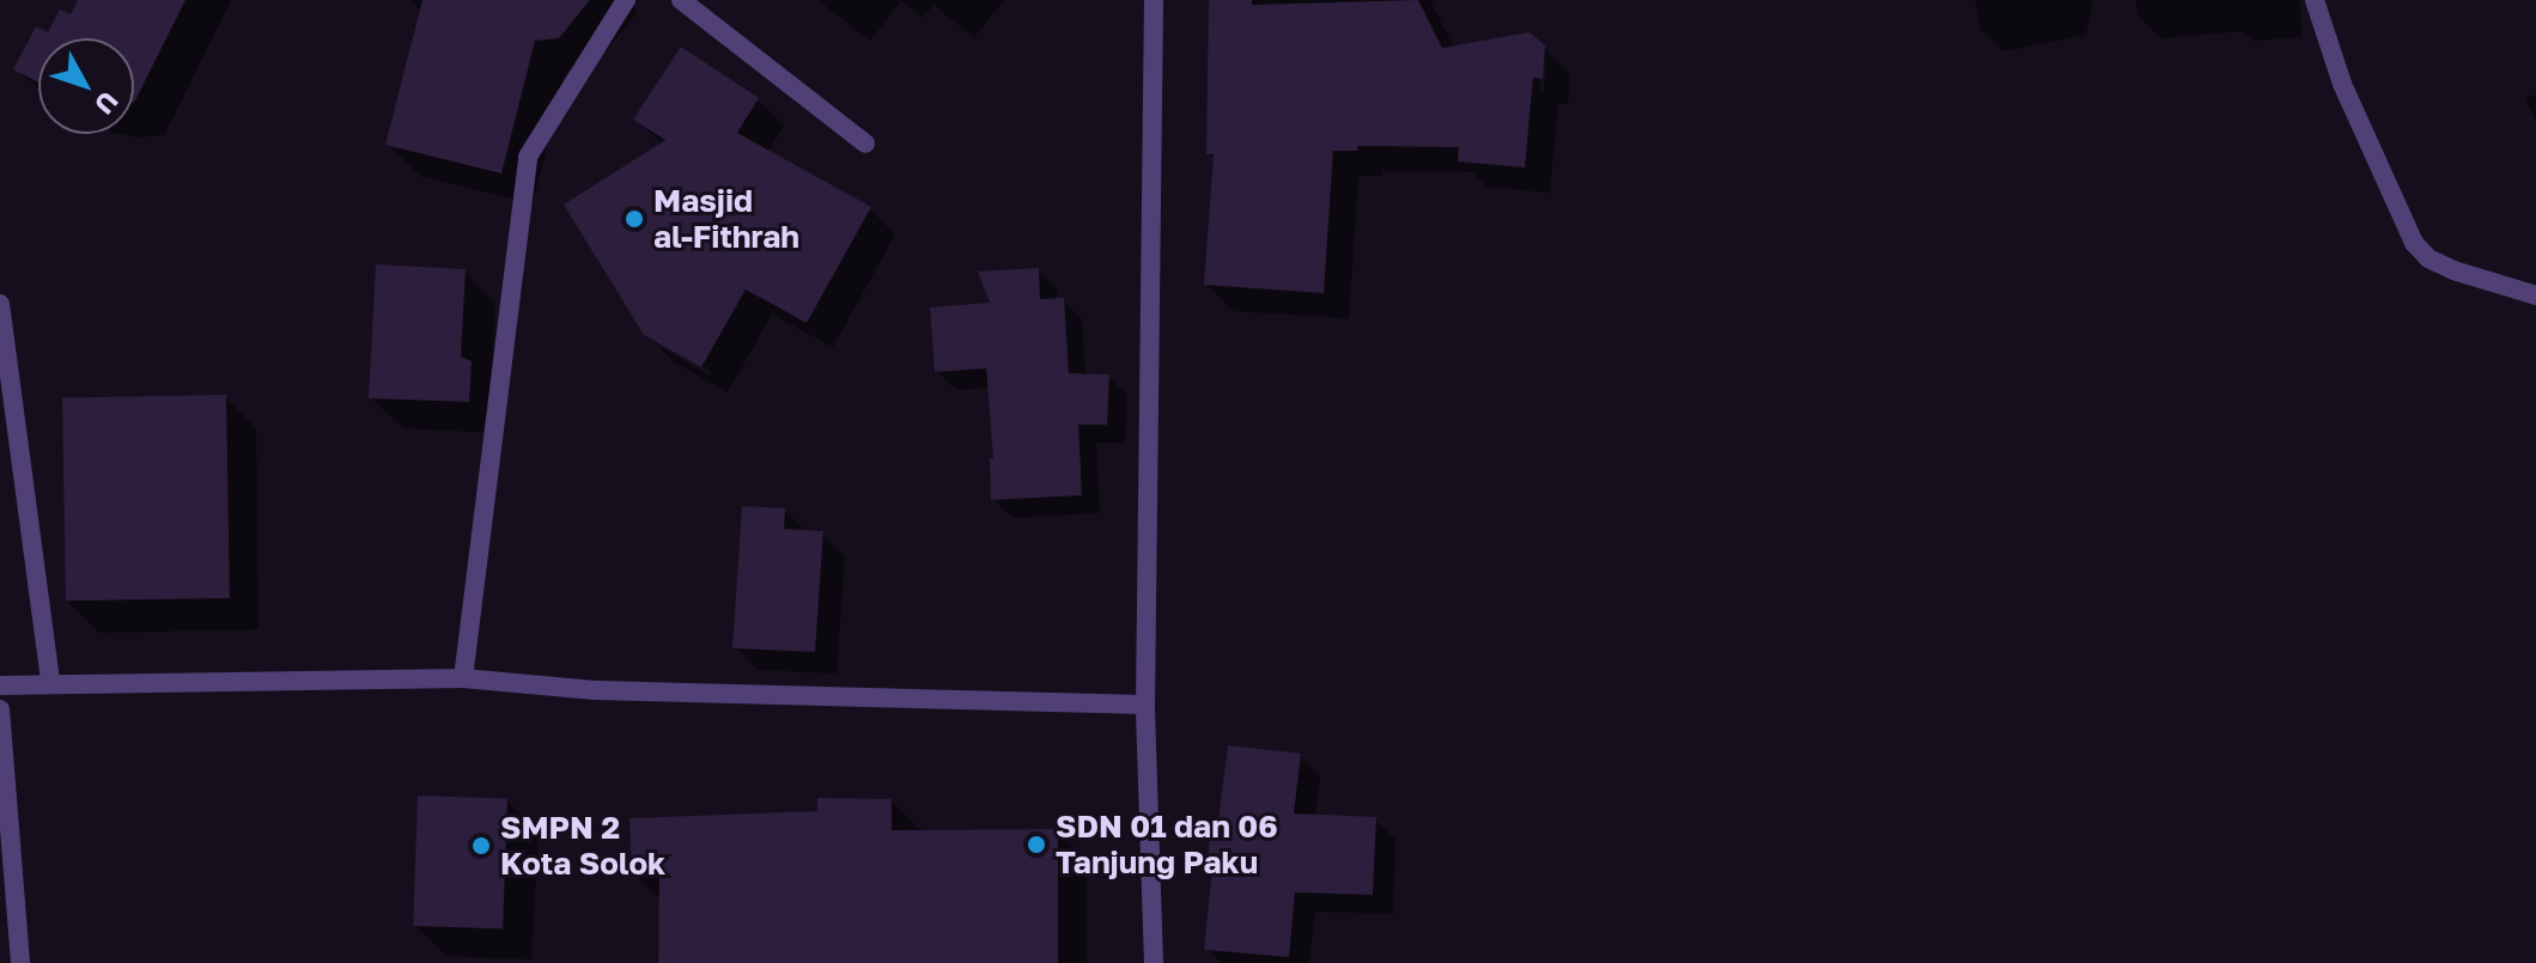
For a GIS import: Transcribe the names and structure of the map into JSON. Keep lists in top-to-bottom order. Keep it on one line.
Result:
{"places":["Masjid al-Fithrah","SDN 01 dan 06 Tanjung Paku","SMPN 2 Kota Solok"],"north":"bottom right"}
